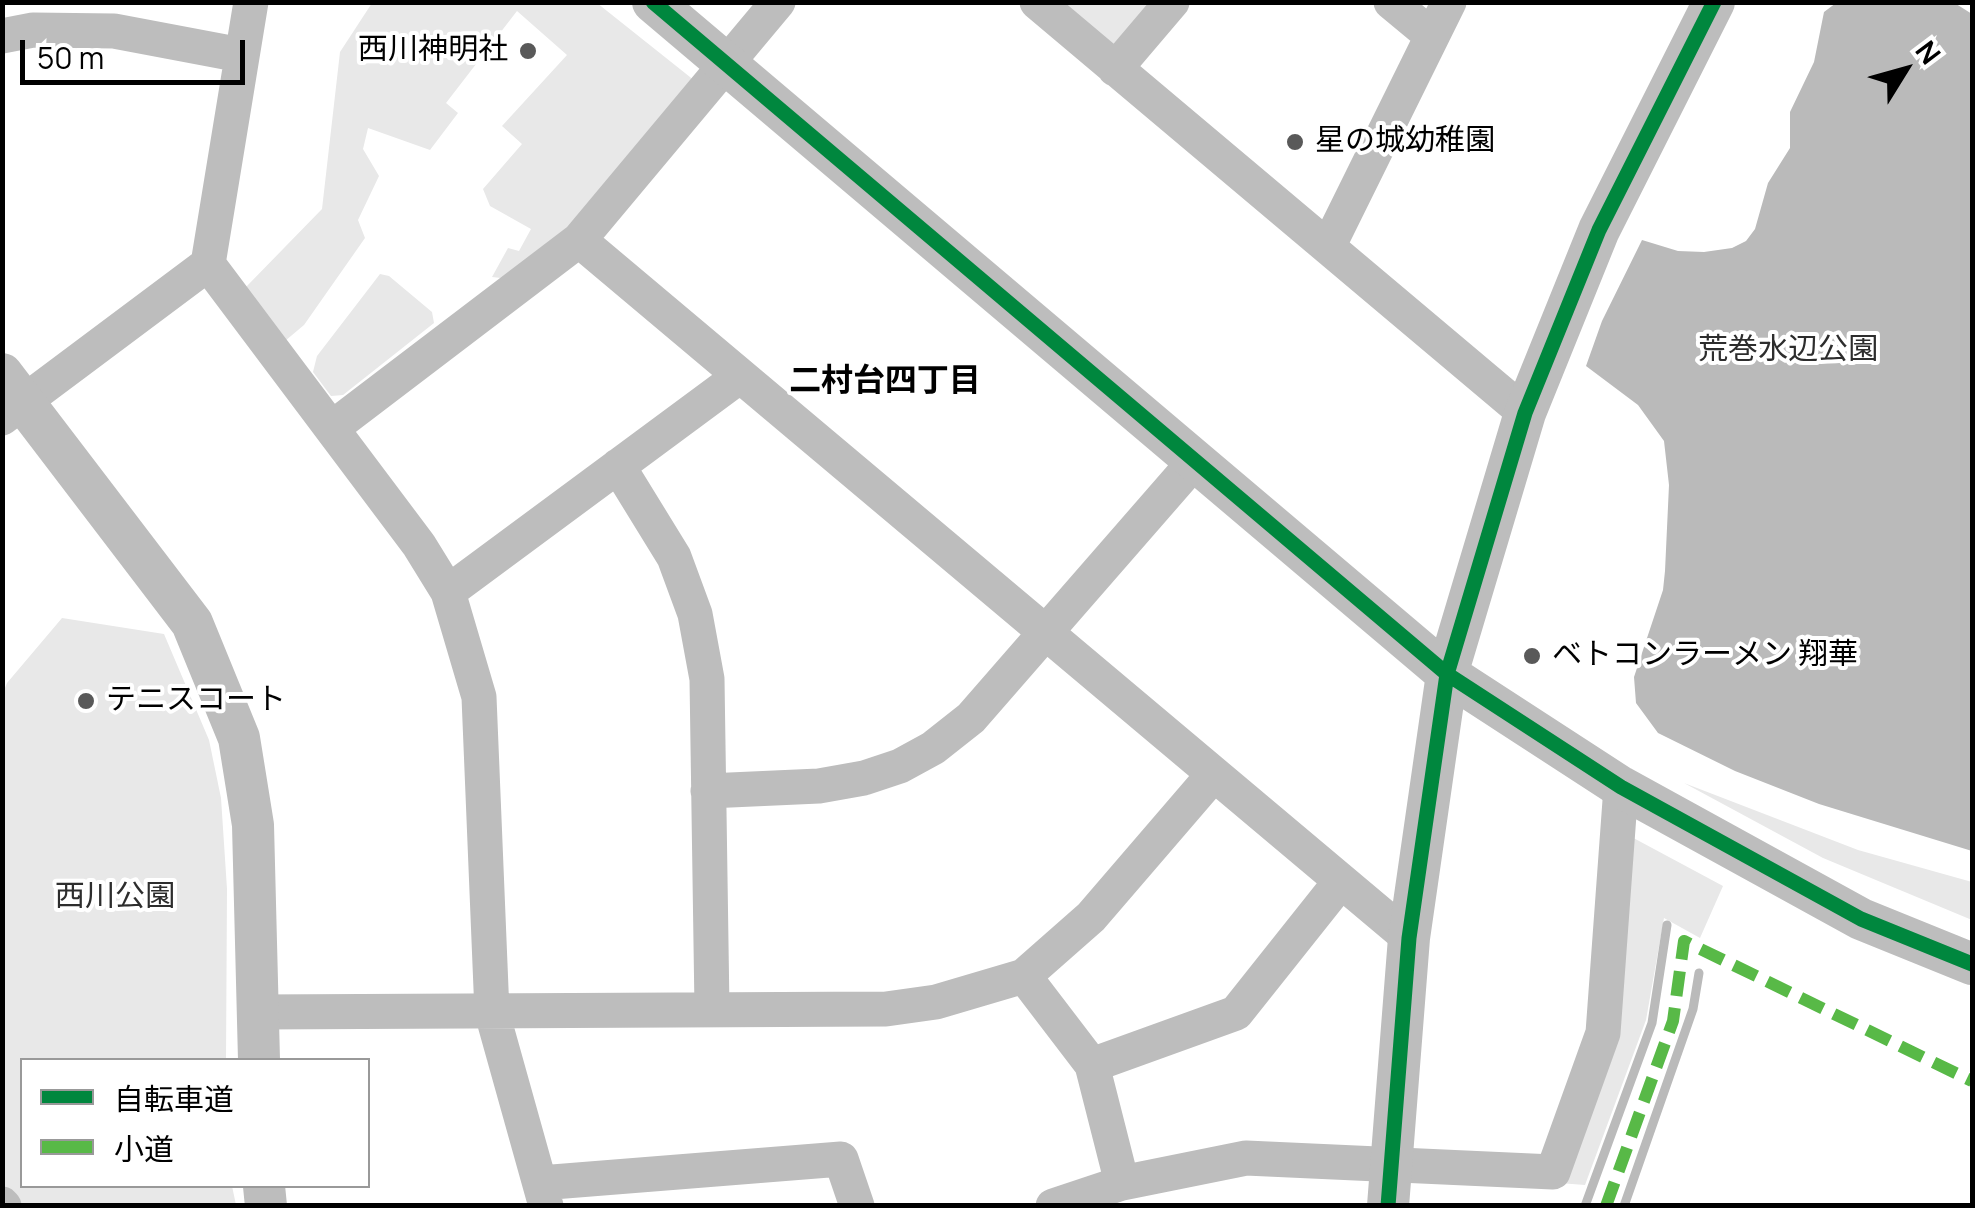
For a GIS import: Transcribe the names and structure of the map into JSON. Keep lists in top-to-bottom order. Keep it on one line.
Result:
{"districts":["二村台四丁目"],"parks":["荒巻水辺公園","西川公園"],"places":["西川神明社","星の城幼稚園","ベトコンラーメン 翔華","テニスコート"],"legend":["自転車道","小道"],"scale_bar":"50 m","north":"top right"}
